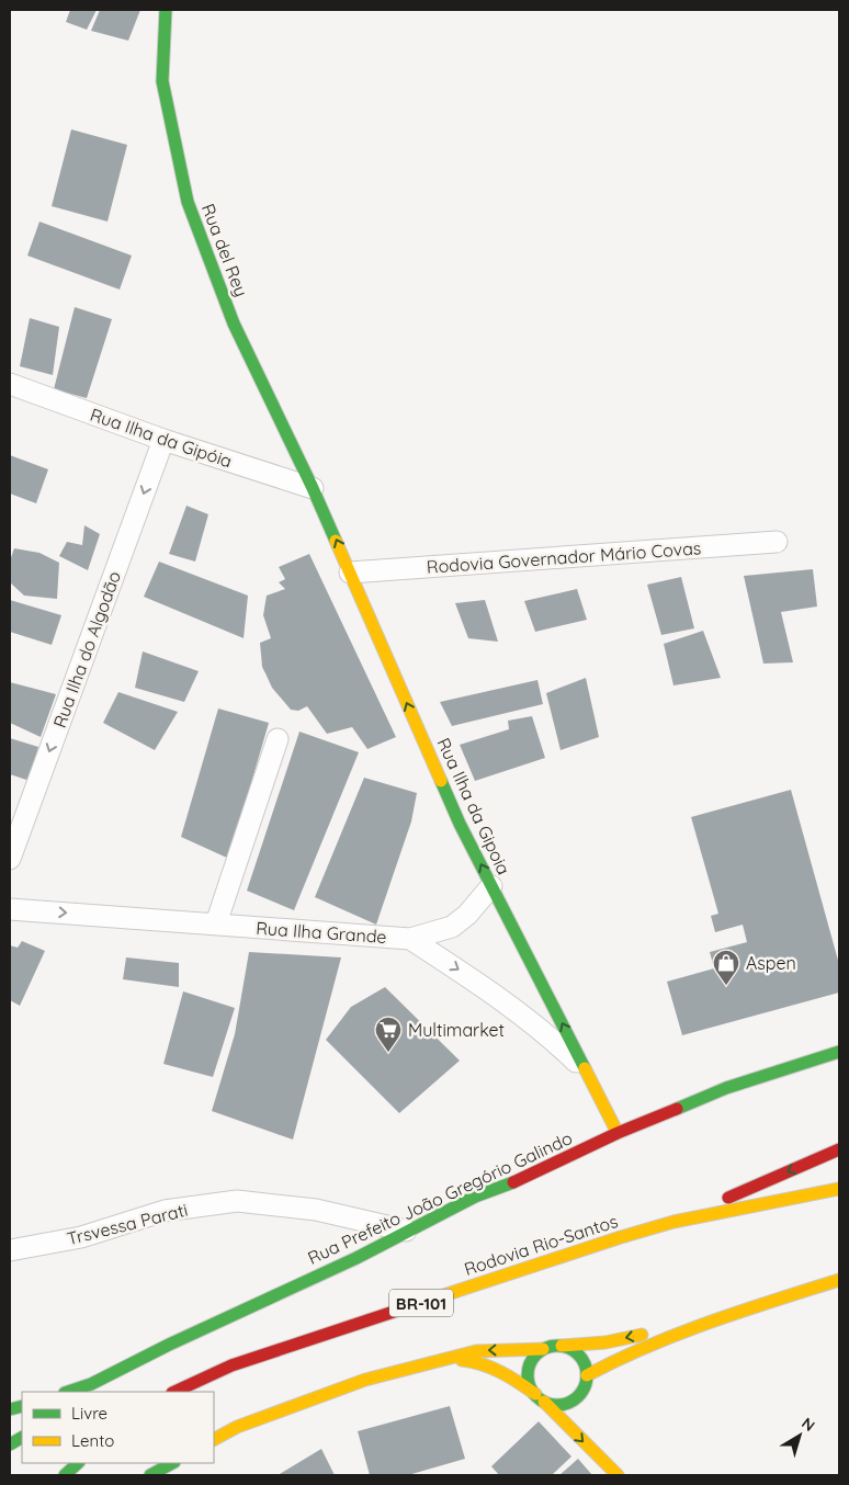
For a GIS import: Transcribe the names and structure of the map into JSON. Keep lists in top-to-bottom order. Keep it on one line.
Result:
{"streets":{"main road":["Rua del Rey","Rua Ilha da Gipoia","Rua Prefeito João Gregório Galindo","Rodovia Rio-Santos","BR-101"],"street":["Rua Ilha da Gipóia","Rodovia Governador Mário Covas","Rua Ilha do Algodão","Rua Ilha Grande","Trsvessa Parati"]},"crossings":[["Rua del Rey","Rua Ilha da Gipóia"],["Rua del Rey","Rua Ilha da Gipoia"],["Rua Ilha da Gipóia","Rua Ilha do Algodão"],["Rua Ilha da Gipóia","Rua Ilha da Gipoia"],["Rodovia Governador Mário Covas","Rua Ilha da Gipoia"],["Rua Ilha da Gipoia","Rua Ilha Grande"],["Rua Ilha da Gipoia","Rua Prefeito João Gregório Galindo"],["Rua Prefeito João Gregório Galindo","Trsvessa Parati"]],"one_way":["Rua Ilha do Algodão","Rua Ilha da Gipoia","Rua Ilha Grande"],"places":{"shop":["Aspen"],"supermarket":["Multimarket"]},"legend":["Livre","Lento"],"north":"top right"}
